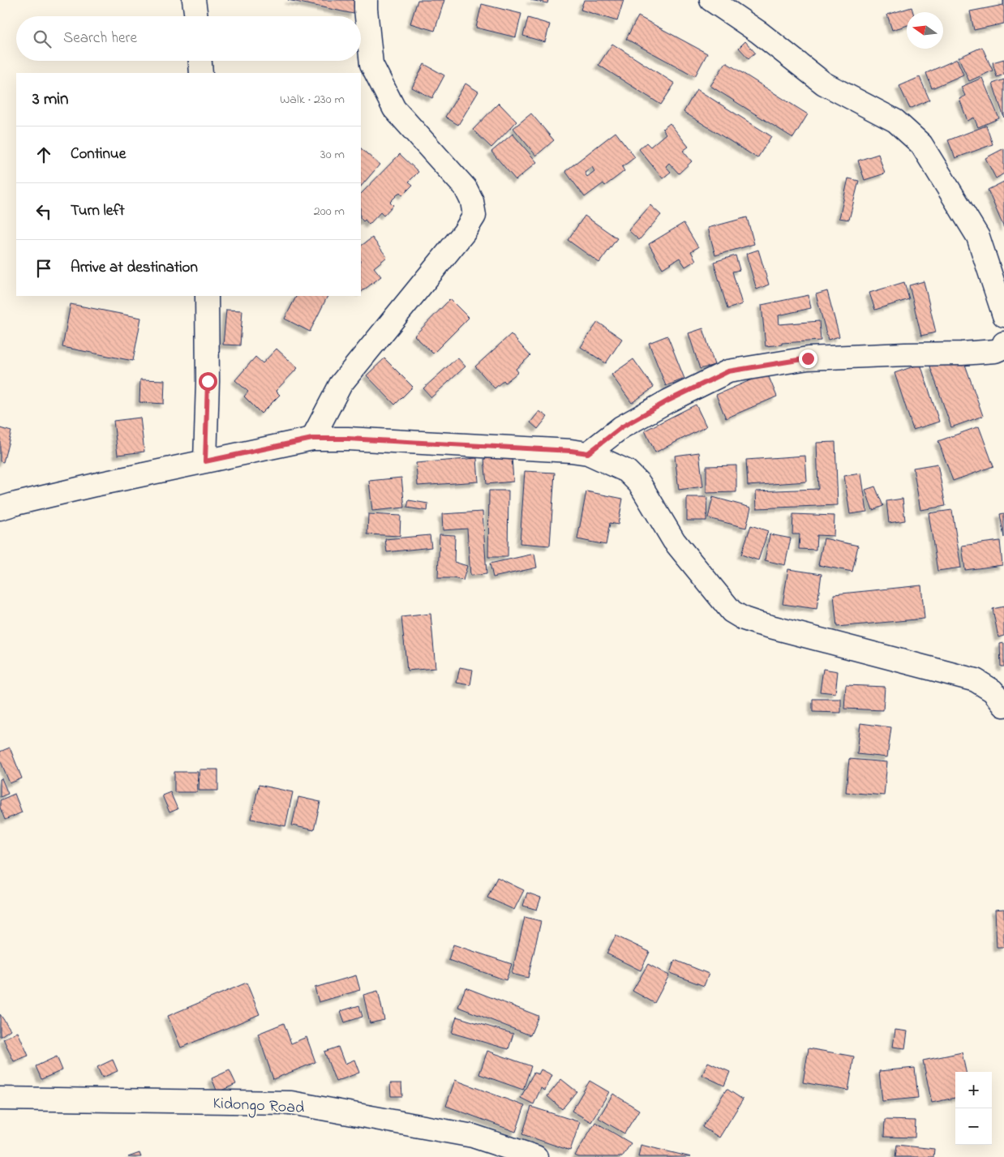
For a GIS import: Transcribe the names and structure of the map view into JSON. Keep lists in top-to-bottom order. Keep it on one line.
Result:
{"streets":{"street":["Kidongo Road"]},"north":"left","page":{"search":"Search here","heading":["3 min","Walk · 230 m"],"list":[["Continue","30 m"],["Turn left","200 m"],"Arrive at destination"],"map_buttons":["+","−"]}}
